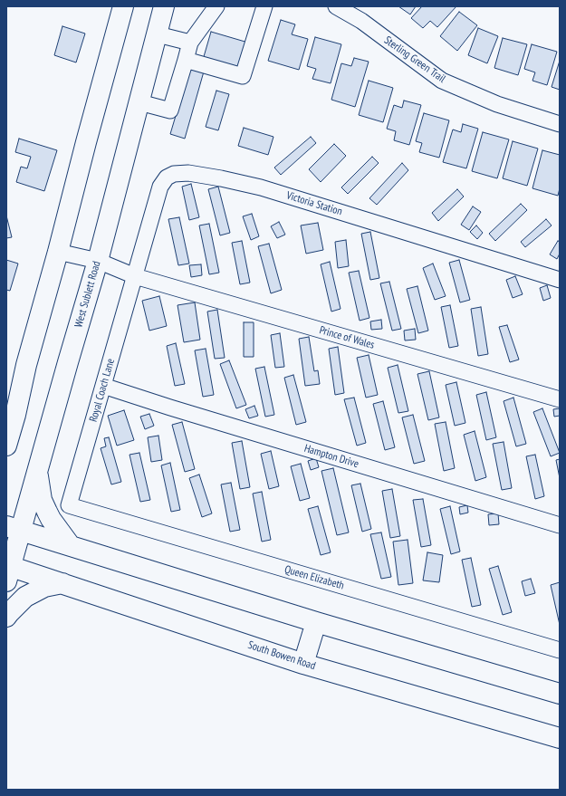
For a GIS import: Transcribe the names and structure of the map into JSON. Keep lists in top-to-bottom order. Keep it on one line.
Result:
{"streets":{"main road":["West Sublett Road","South Bowen Road"],"street":["Sterling Green Trail","Victoria Station","Prince of Wales","Royal Coach Lane","Hampton Drive","Queen Elizabeth"]},"crossings":[["Victoria Station","Prince of Wales"],["Victoria Station","Royal Coach Lane"],["West Sublett Road","Prince of Wales"],["West Sublett Road","South Bowen Road"],["Prince of Wales","Royal Coach Lane"],["Royal Coach Lane","Hampton Drive"],["Royal Coach Lane","Queen Elizabeth"]]}
